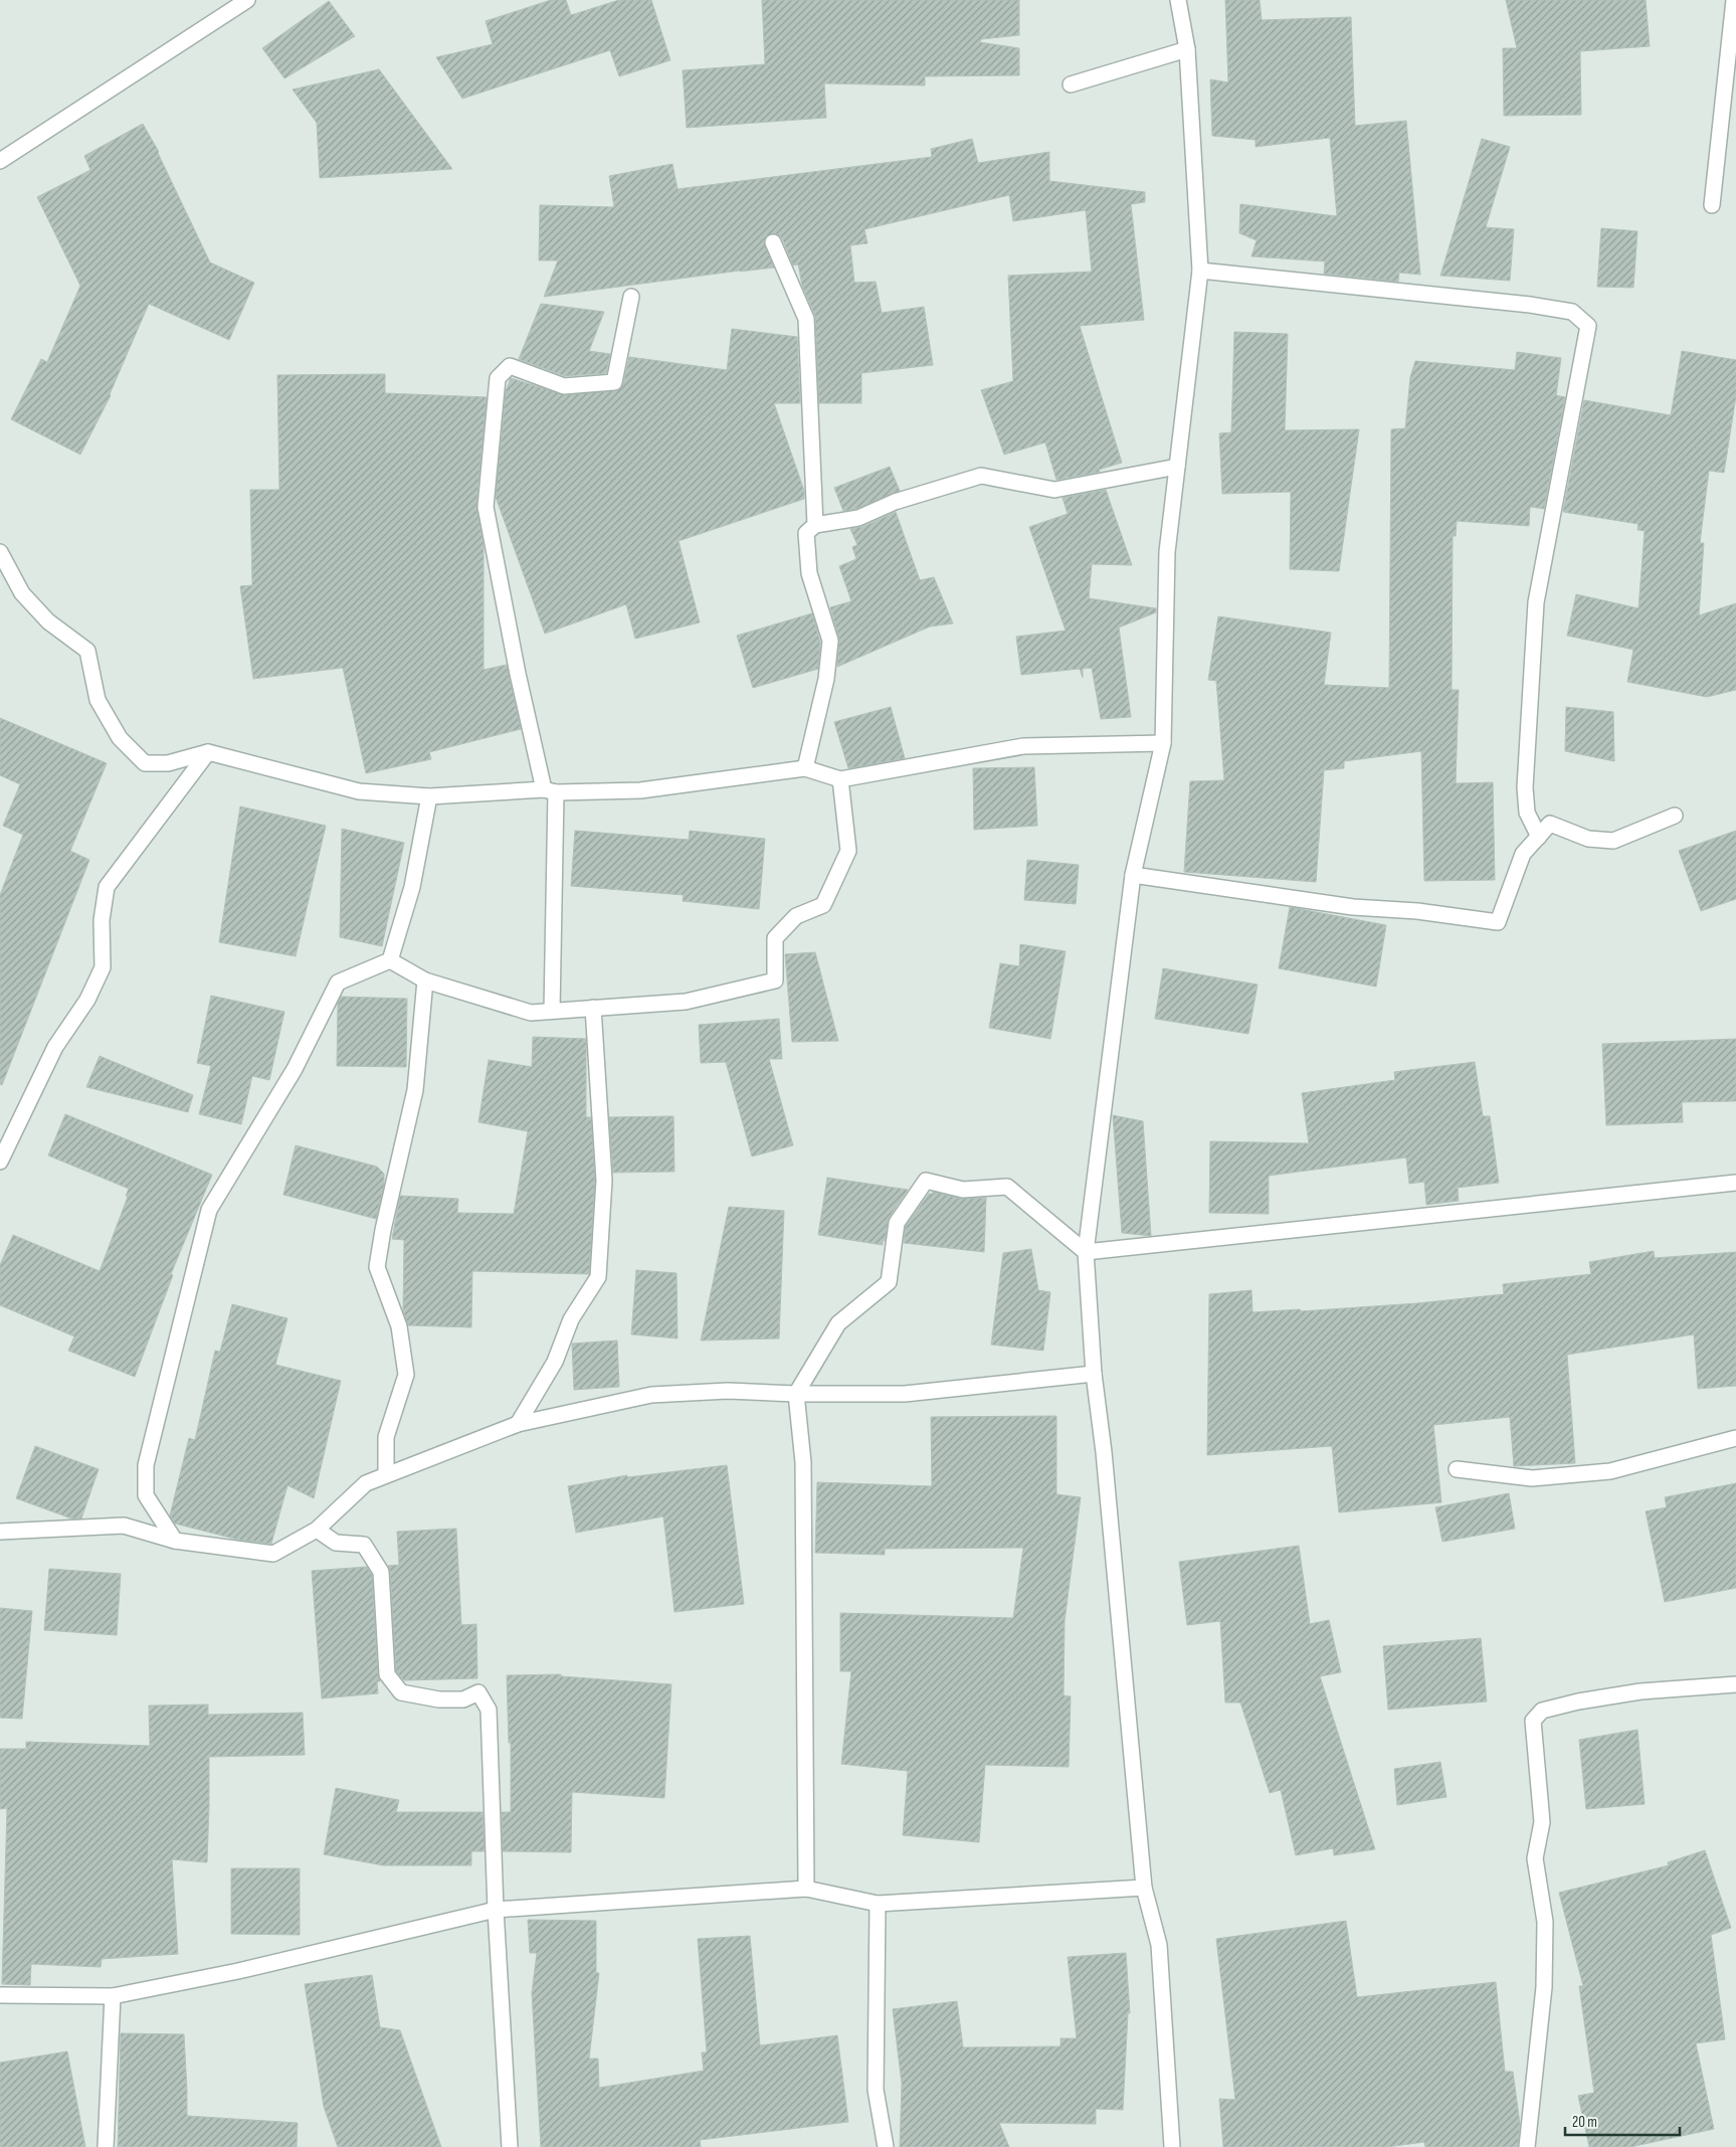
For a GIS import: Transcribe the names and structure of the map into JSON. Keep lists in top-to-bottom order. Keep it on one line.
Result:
{"scale_bar":"20 m"}
